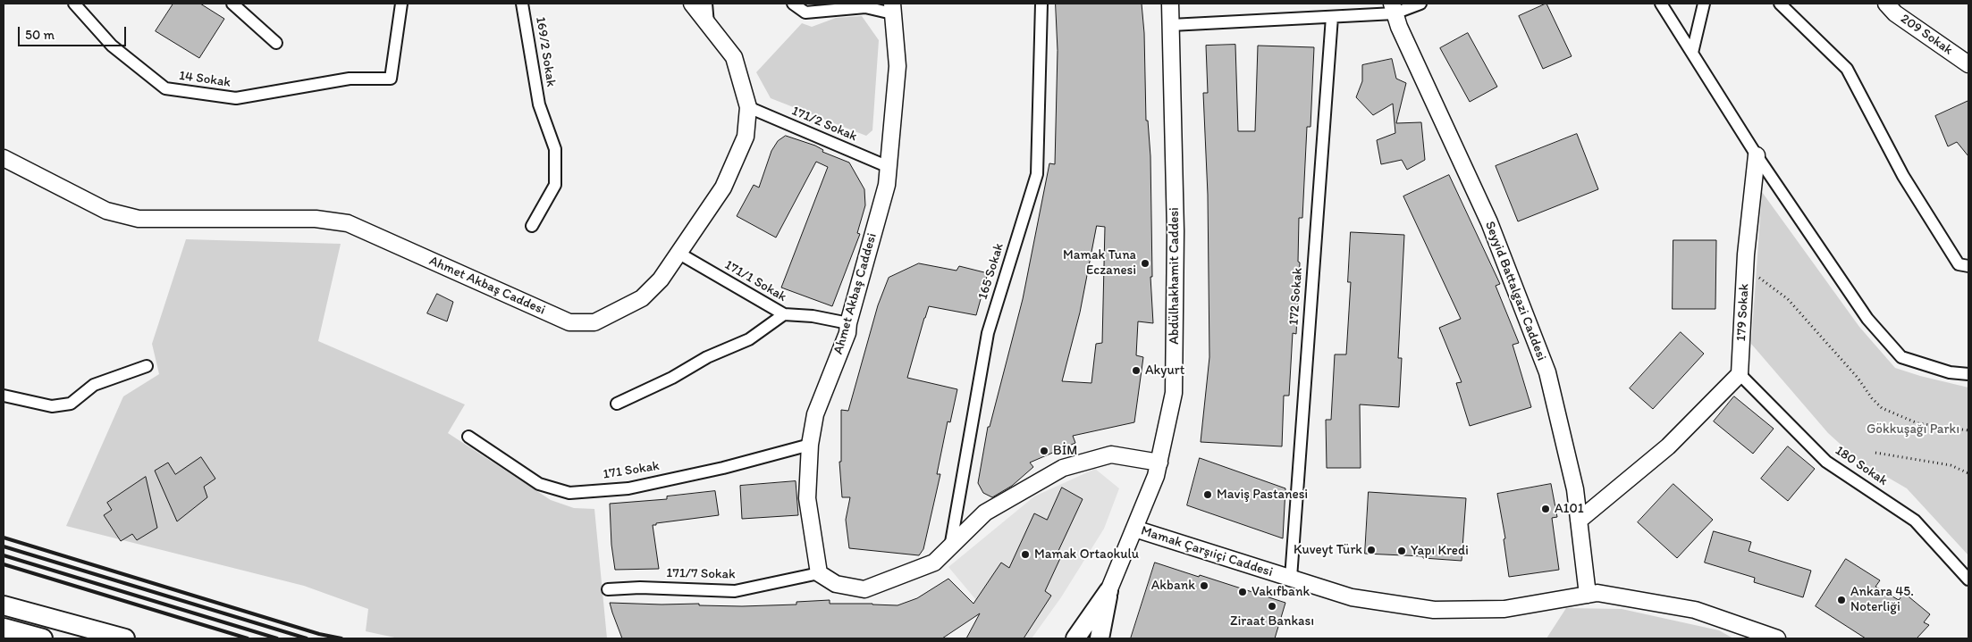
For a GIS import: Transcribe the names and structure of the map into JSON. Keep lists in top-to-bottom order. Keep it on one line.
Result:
{"streets":{"street":["209 Sokak","169/2 Sokak","14 Sokak","171/2 Sokak","165 Sokak","Abdülhakhamit Caddesi","171/1 Sokak","Ahmet Akbaş Caddesi","Seyyid Battalgazi Caddesi","172 Sokak","179 Sokak","180 Sokak","171 Sokak","Mamak Çarşıiçi Caddesi","171/7 Sokak"]},"crossings":[["171/2 Sokak","Ahmet Akbaş Caddesi"],["Abdülhakhamit Caddesi","Mamak Çarşıiçi Caddesi"],["171/1 Sokak","Ahmet Akbaş Caddesi"],["Ahmet Akbaş Caddesi","171 Sokak"],["Ahmet Akbaş Caddesi","171/7 Sokak"],["Seyyid Battalgazi Caddesi","Mamak Çarşıiçi Caddesi"],["172 Sokak","Mamak Çarşıiçi Caddesi"],["179 Sokak","180 Sokak"]],"parks":["Gökkuşağı Parkı"],"places":["Mamak Tuna Eczanesi","Akyurt","BİM","Maviş Pastanesi","A101","Kuveyt Türk","Yapı Kredi","Mamak Ortaokulu","Akbank","Vakıfbank","Ankara 45. Noterliği","Ziraat Bankası"],"scale_bar":"50 m"}
